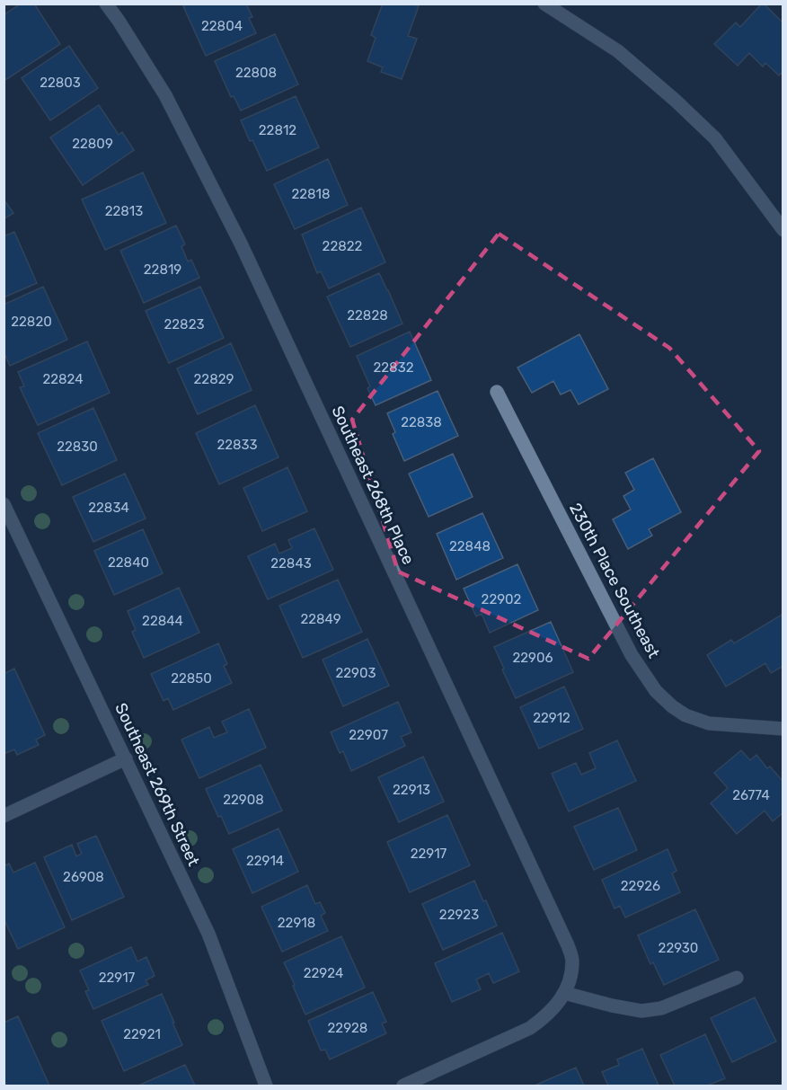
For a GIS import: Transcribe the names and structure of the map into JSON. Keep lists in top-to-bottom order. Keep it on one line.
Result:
{"streets":{"street":["Southeast 268th Place","230th Place Southeast","Southeast 269th Street"]},"house_numbers":["22804","22808","22803","22812","22809","22818","22813","22822","22819","22828","22820","22823","22832","22824","22829","22838","22833","22830","22834","22848","22840","22843","22902","22849","22844","22906","22903","22850","22912","22907","22913","26774","22908","22917","22914","26908","22926","22923","22918","22930","22924","22917","22928","22921"]}
